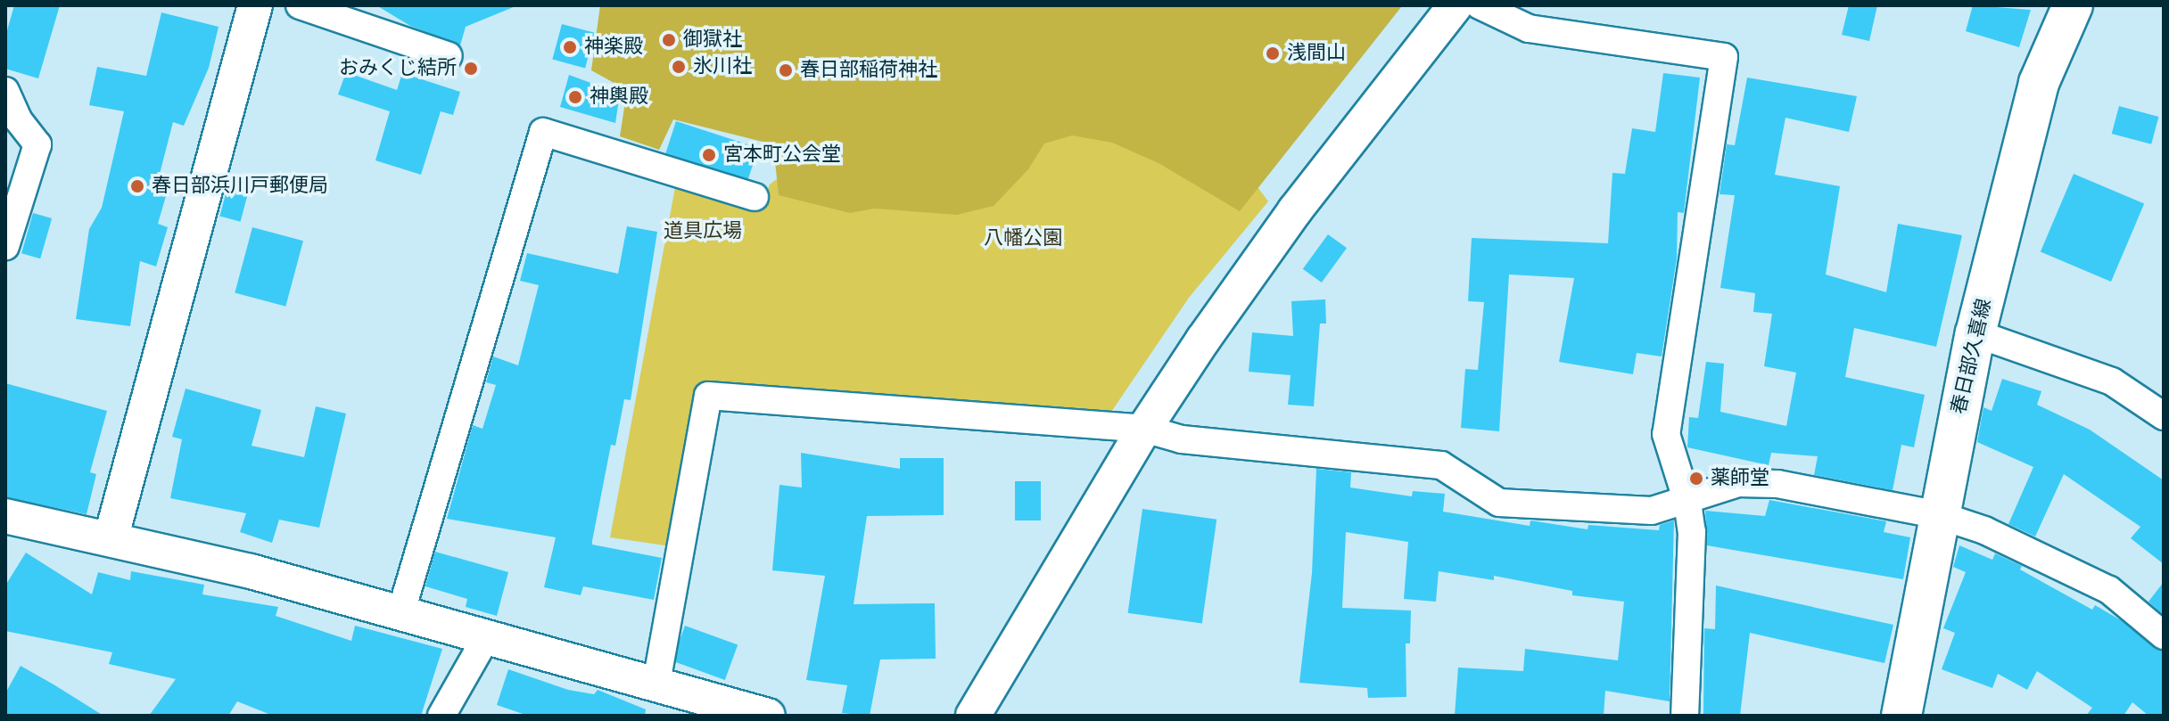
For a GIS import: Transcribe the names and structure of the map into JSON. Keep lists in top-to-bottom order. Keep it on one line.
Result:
{"streets":{"main road":["春日部久喜線"]},"parks":["道具広場","八幡公園"],"places":["御獄社","神楽殿","浅間山","氷川社","おみくじ結所","春日部稲荷神社","神輿殿","宮本町公会堂","春日部浜川戸郵便局","薬師堂"]}
